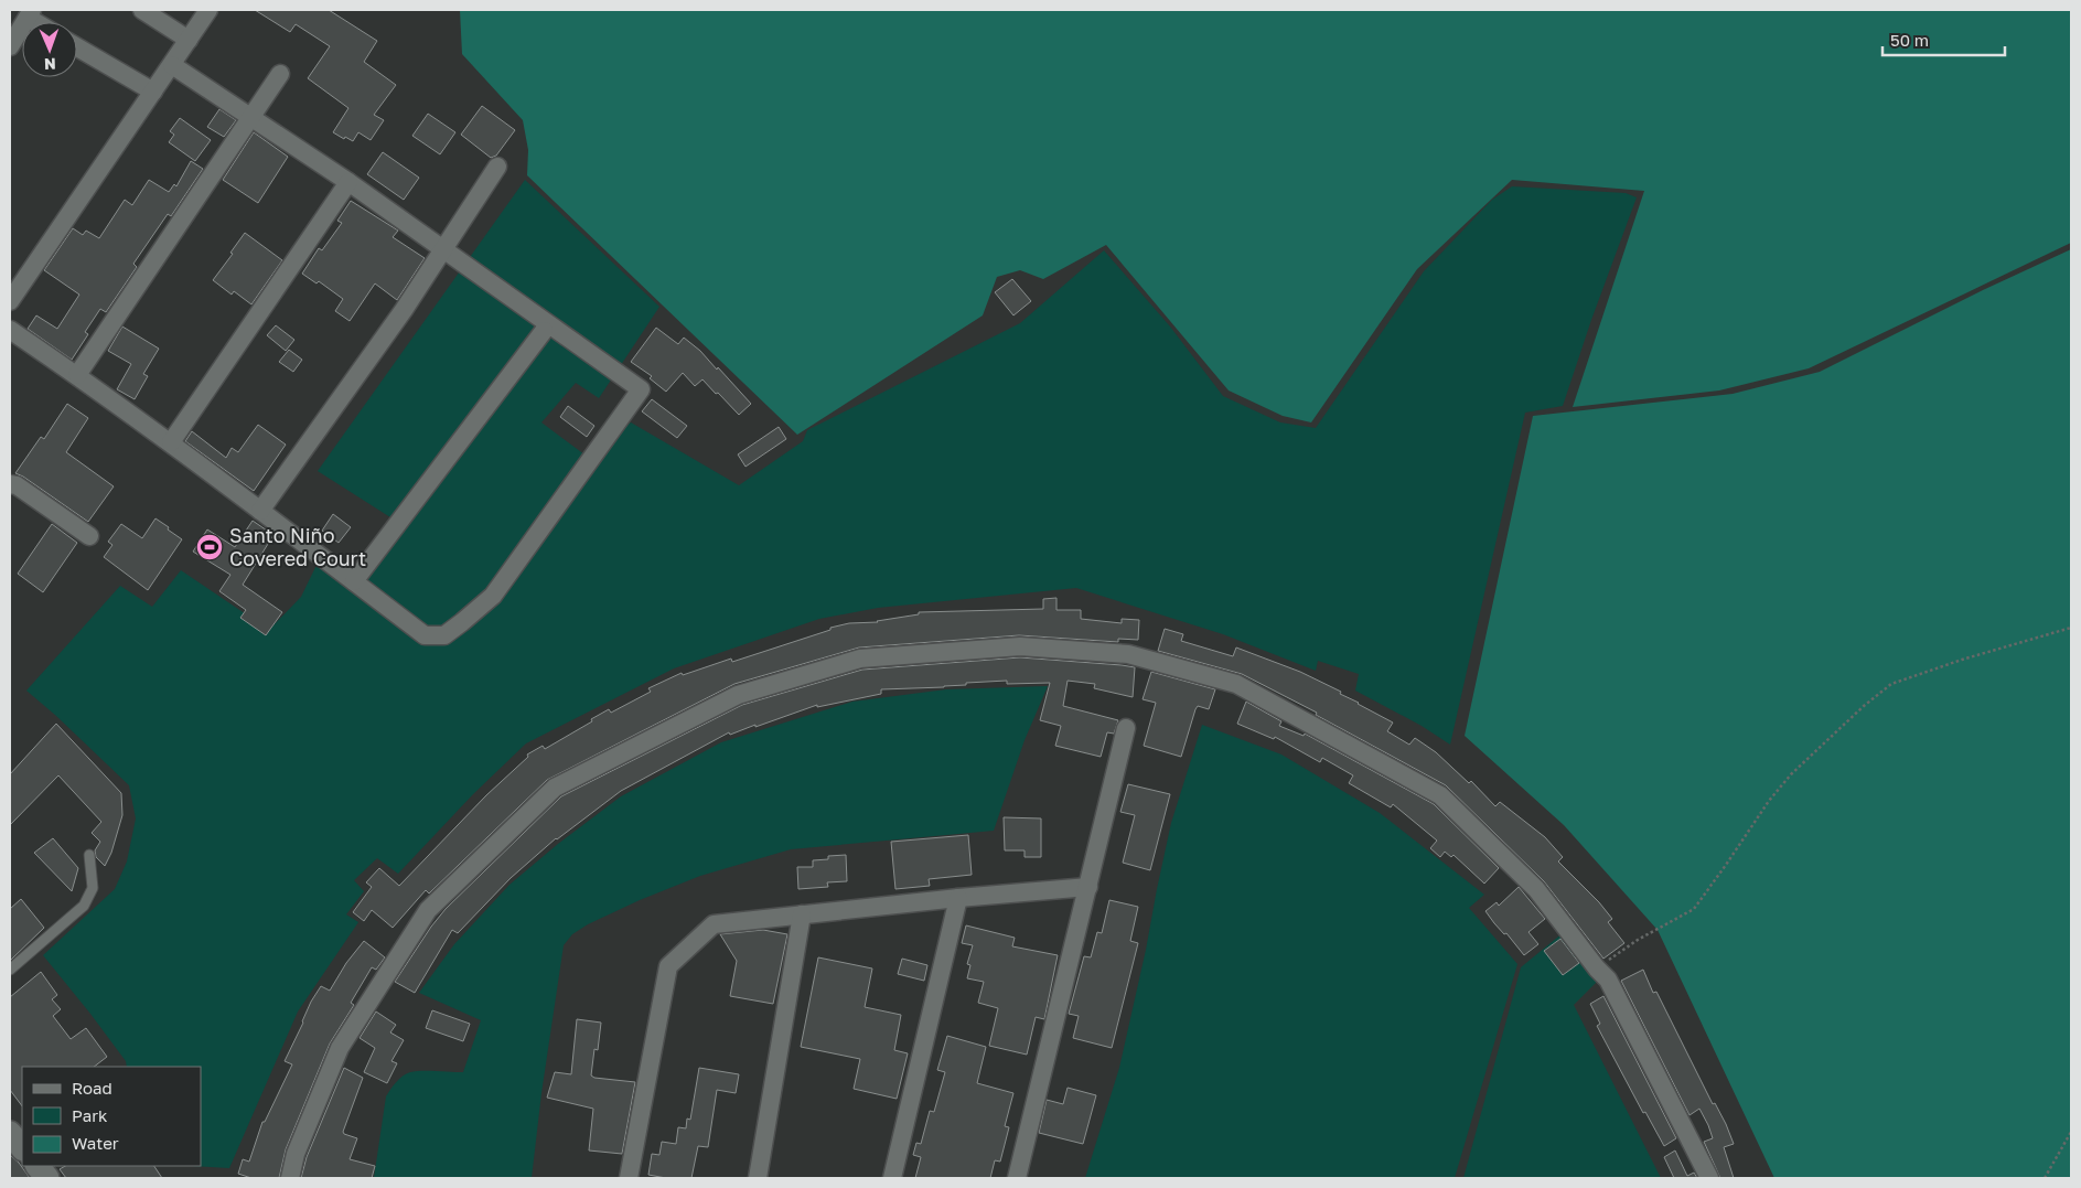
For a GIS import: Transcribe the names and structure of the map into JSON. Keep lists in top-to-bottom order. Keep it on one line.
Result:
{"places":{"sports":["Santo Niño Covered Court"]},"legend":["Road","Park","Water"],"scale_bar":"50 m","north":"bottom"}
